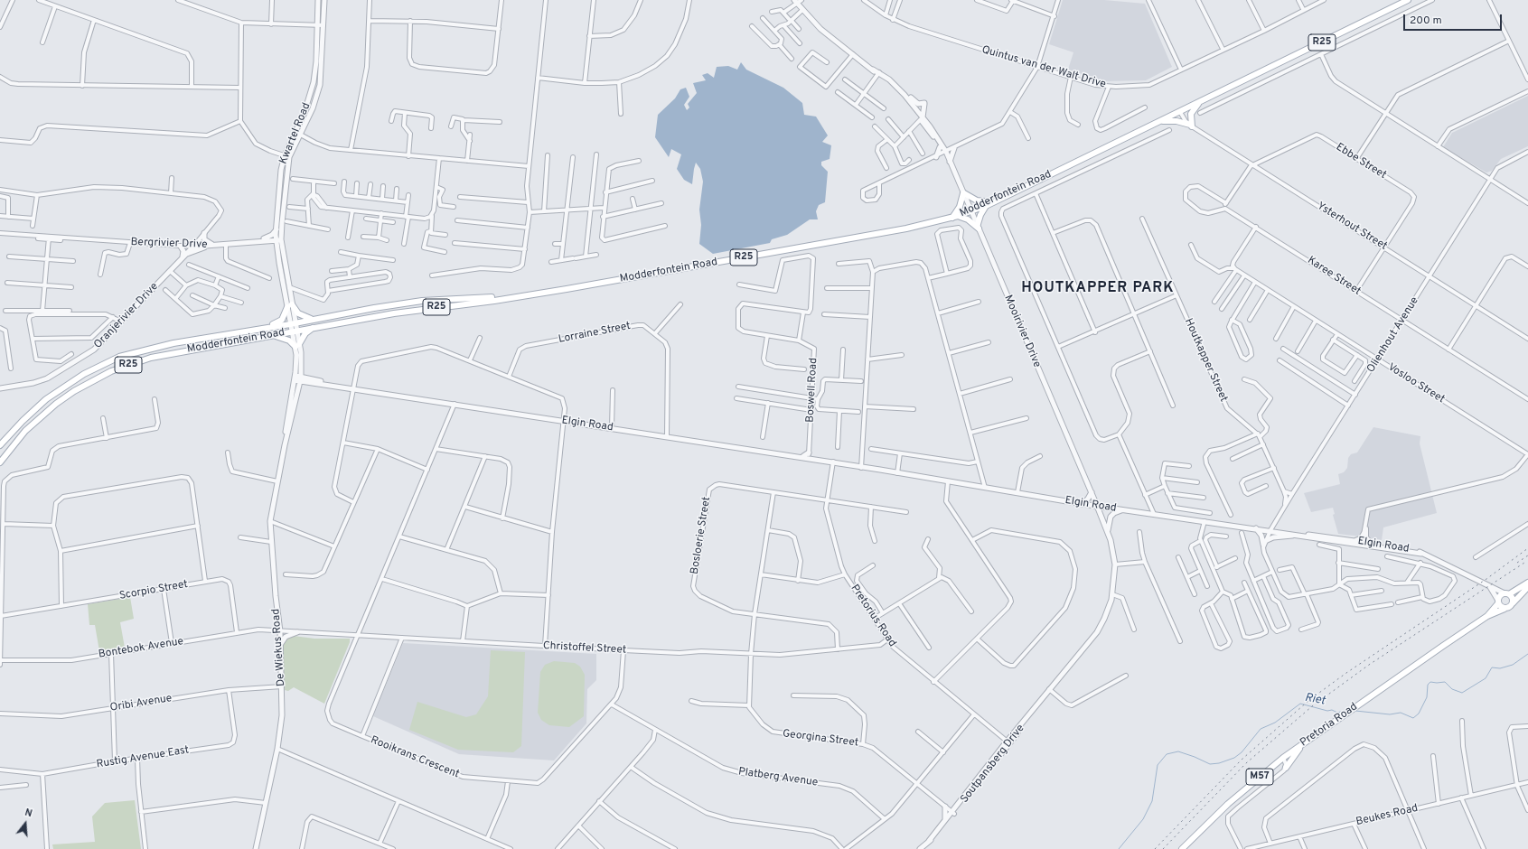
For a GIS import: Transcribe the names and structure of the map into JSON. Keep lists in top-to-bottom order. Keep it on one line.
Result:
{"streets":{"main road":["R25","Modderfontein Road","Pretoria Road","M57"],"street":["Quintus van der Walt Drive","Kwartel Road","Ebbe Street","Ysterhout Street","Bergrivier Drive","Karee Street","Oranjerivier Drive","Mooirivier Drive","Lorraine Street","Olienhout Avenue","Houtkapper Street","Vosloo Street","Boswell Road","Elgin Road","Bosloerie Street","Scorpio Street","Pretorius Road","De Wiekus Road","Bontebok Avenue","Christoffel Street","Oribi Avenue","Georgina Street","Rustig Avenue East","Rooikrans Crescent","Soutpansberg Drive","Platberg Avenue","Beukes Road"]},"crossings":[["Kwartel Road","Modderfontein Road"],["Kwartel Road","Bergrivier Drive"],["Kwartel Road","De Wiekus Road"],["Ebbe Street","Ysterhout Street"],["Ebbe Street","Karee Street"],["Modderfontein Road","Ysterhout Street"],["Modderfontein Road","Mooirivier Drive"],["Modderfontein Road","De Wiekus Road"],["Ysterhout Street","Olienhout Avenue"],["Bergrivier Drive","Oranjerivier Drive"],["Karee Street","Olienhout Avenue"],["Mooirivier Drive","Elgin Road"],["Mooirivier Drive","Soutpansberg Drive"],["Lorraine Street","Elgin Road"],["Olienhout Avenue","Houtkapper Street"],["Olienhout Avenue","Vosloo Street"],["Olienhout Avenue","Elgin Road"],["Boswell Road","Elgin Road"],["Elgin Road","Pretorius Road"],["Elgin Road","De Wiekus Road"],["Elgin Road","Pretoria Road"],["Elgin Road","Rooikrans Crescent"],["Elgin Road","Soutpansberg Drive"],["Bosloerie Street","Pretorius Road"],["Bosloerie Street","Christoffel Street"],["Scorpio Street","Bontebok Avenue"],["Pretorius Road","Christoffel Street"],["Pretorius Road","Soutpansberg Drive"],["De Wiekus Road","Bontebok Avenue"],["De Wiekus Road","Christoffel Street"],["De Wiekus Road","Oribi Avenue"],["Bontebok Avenue","Christoffel Street"],["Christoffel Street","Rooikrans Crescent"],["Oribi Avenue","Rustig Avenue East"],["Georgina Street","Soutpansberg Drive"],["Rooikrans Crescent","Platberg Avenue"]],"districts":["HOUTKAPPER PARK"],"water":["Riet"],"scale_bar":"200 m","north":"top"}
